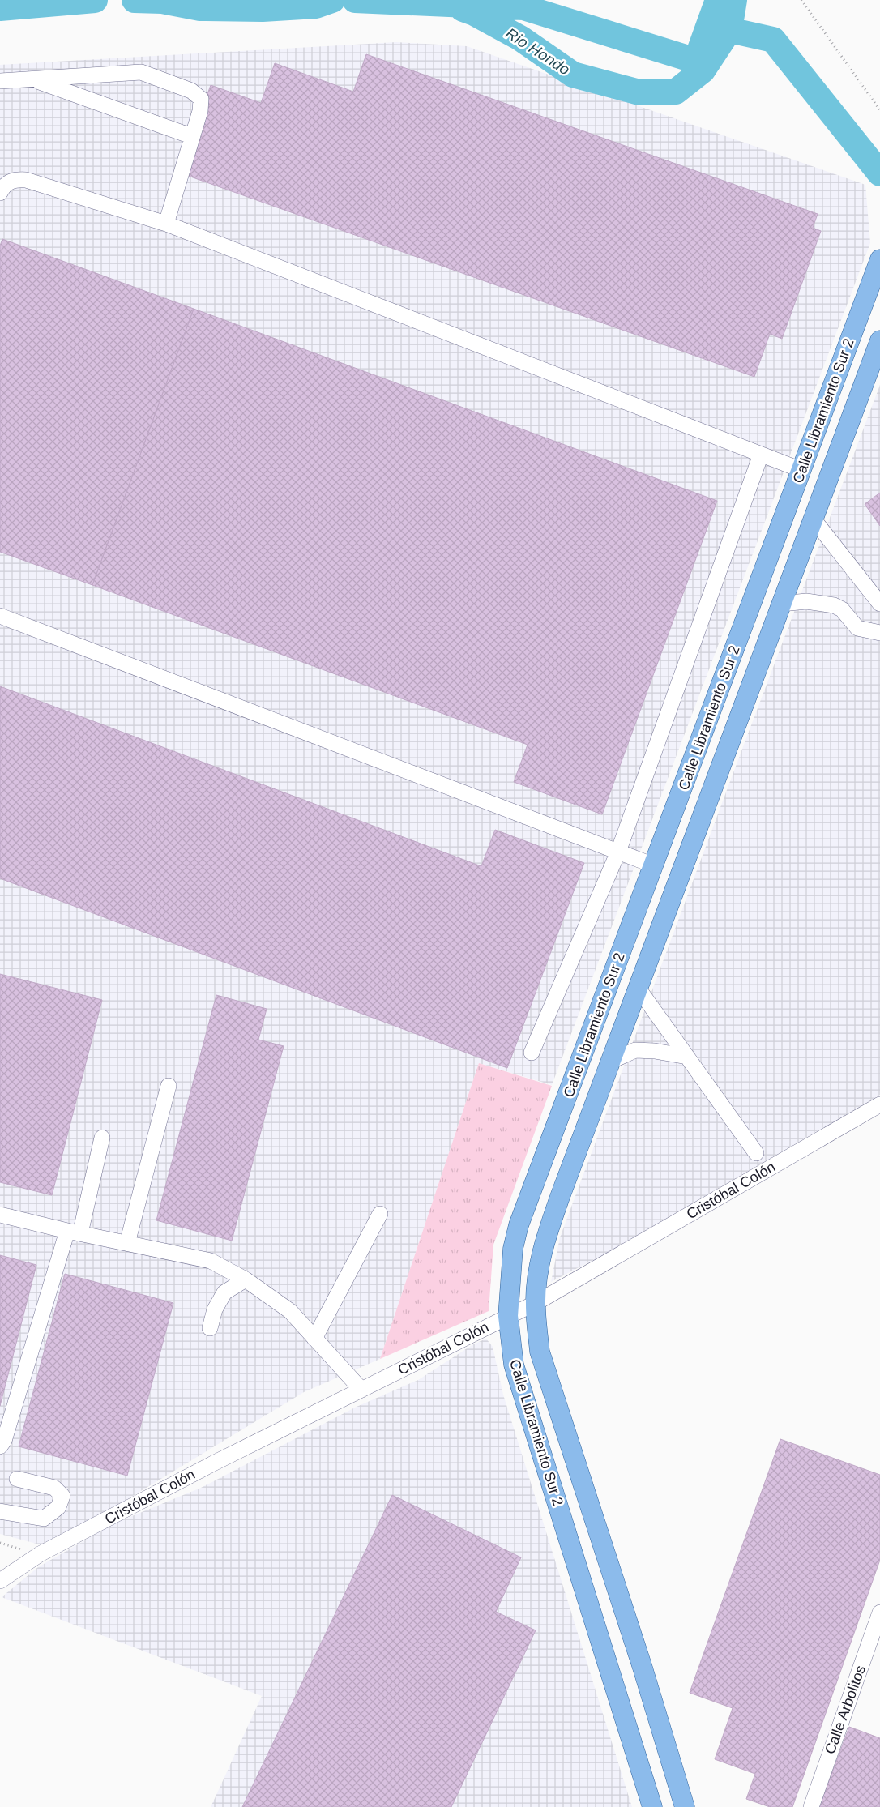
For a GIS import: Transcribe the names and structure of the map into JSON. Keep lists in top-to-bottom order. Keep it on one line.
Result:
{"streets":{"main road":["Calle Libramiento Sur 2"],"street":["Cristóbal Colón","Calle Arbolitos"]},"crossings":[["Calle Libramiento Sur 2","Cristóbal Colón"]],"water":["Rio Hondo"]}
